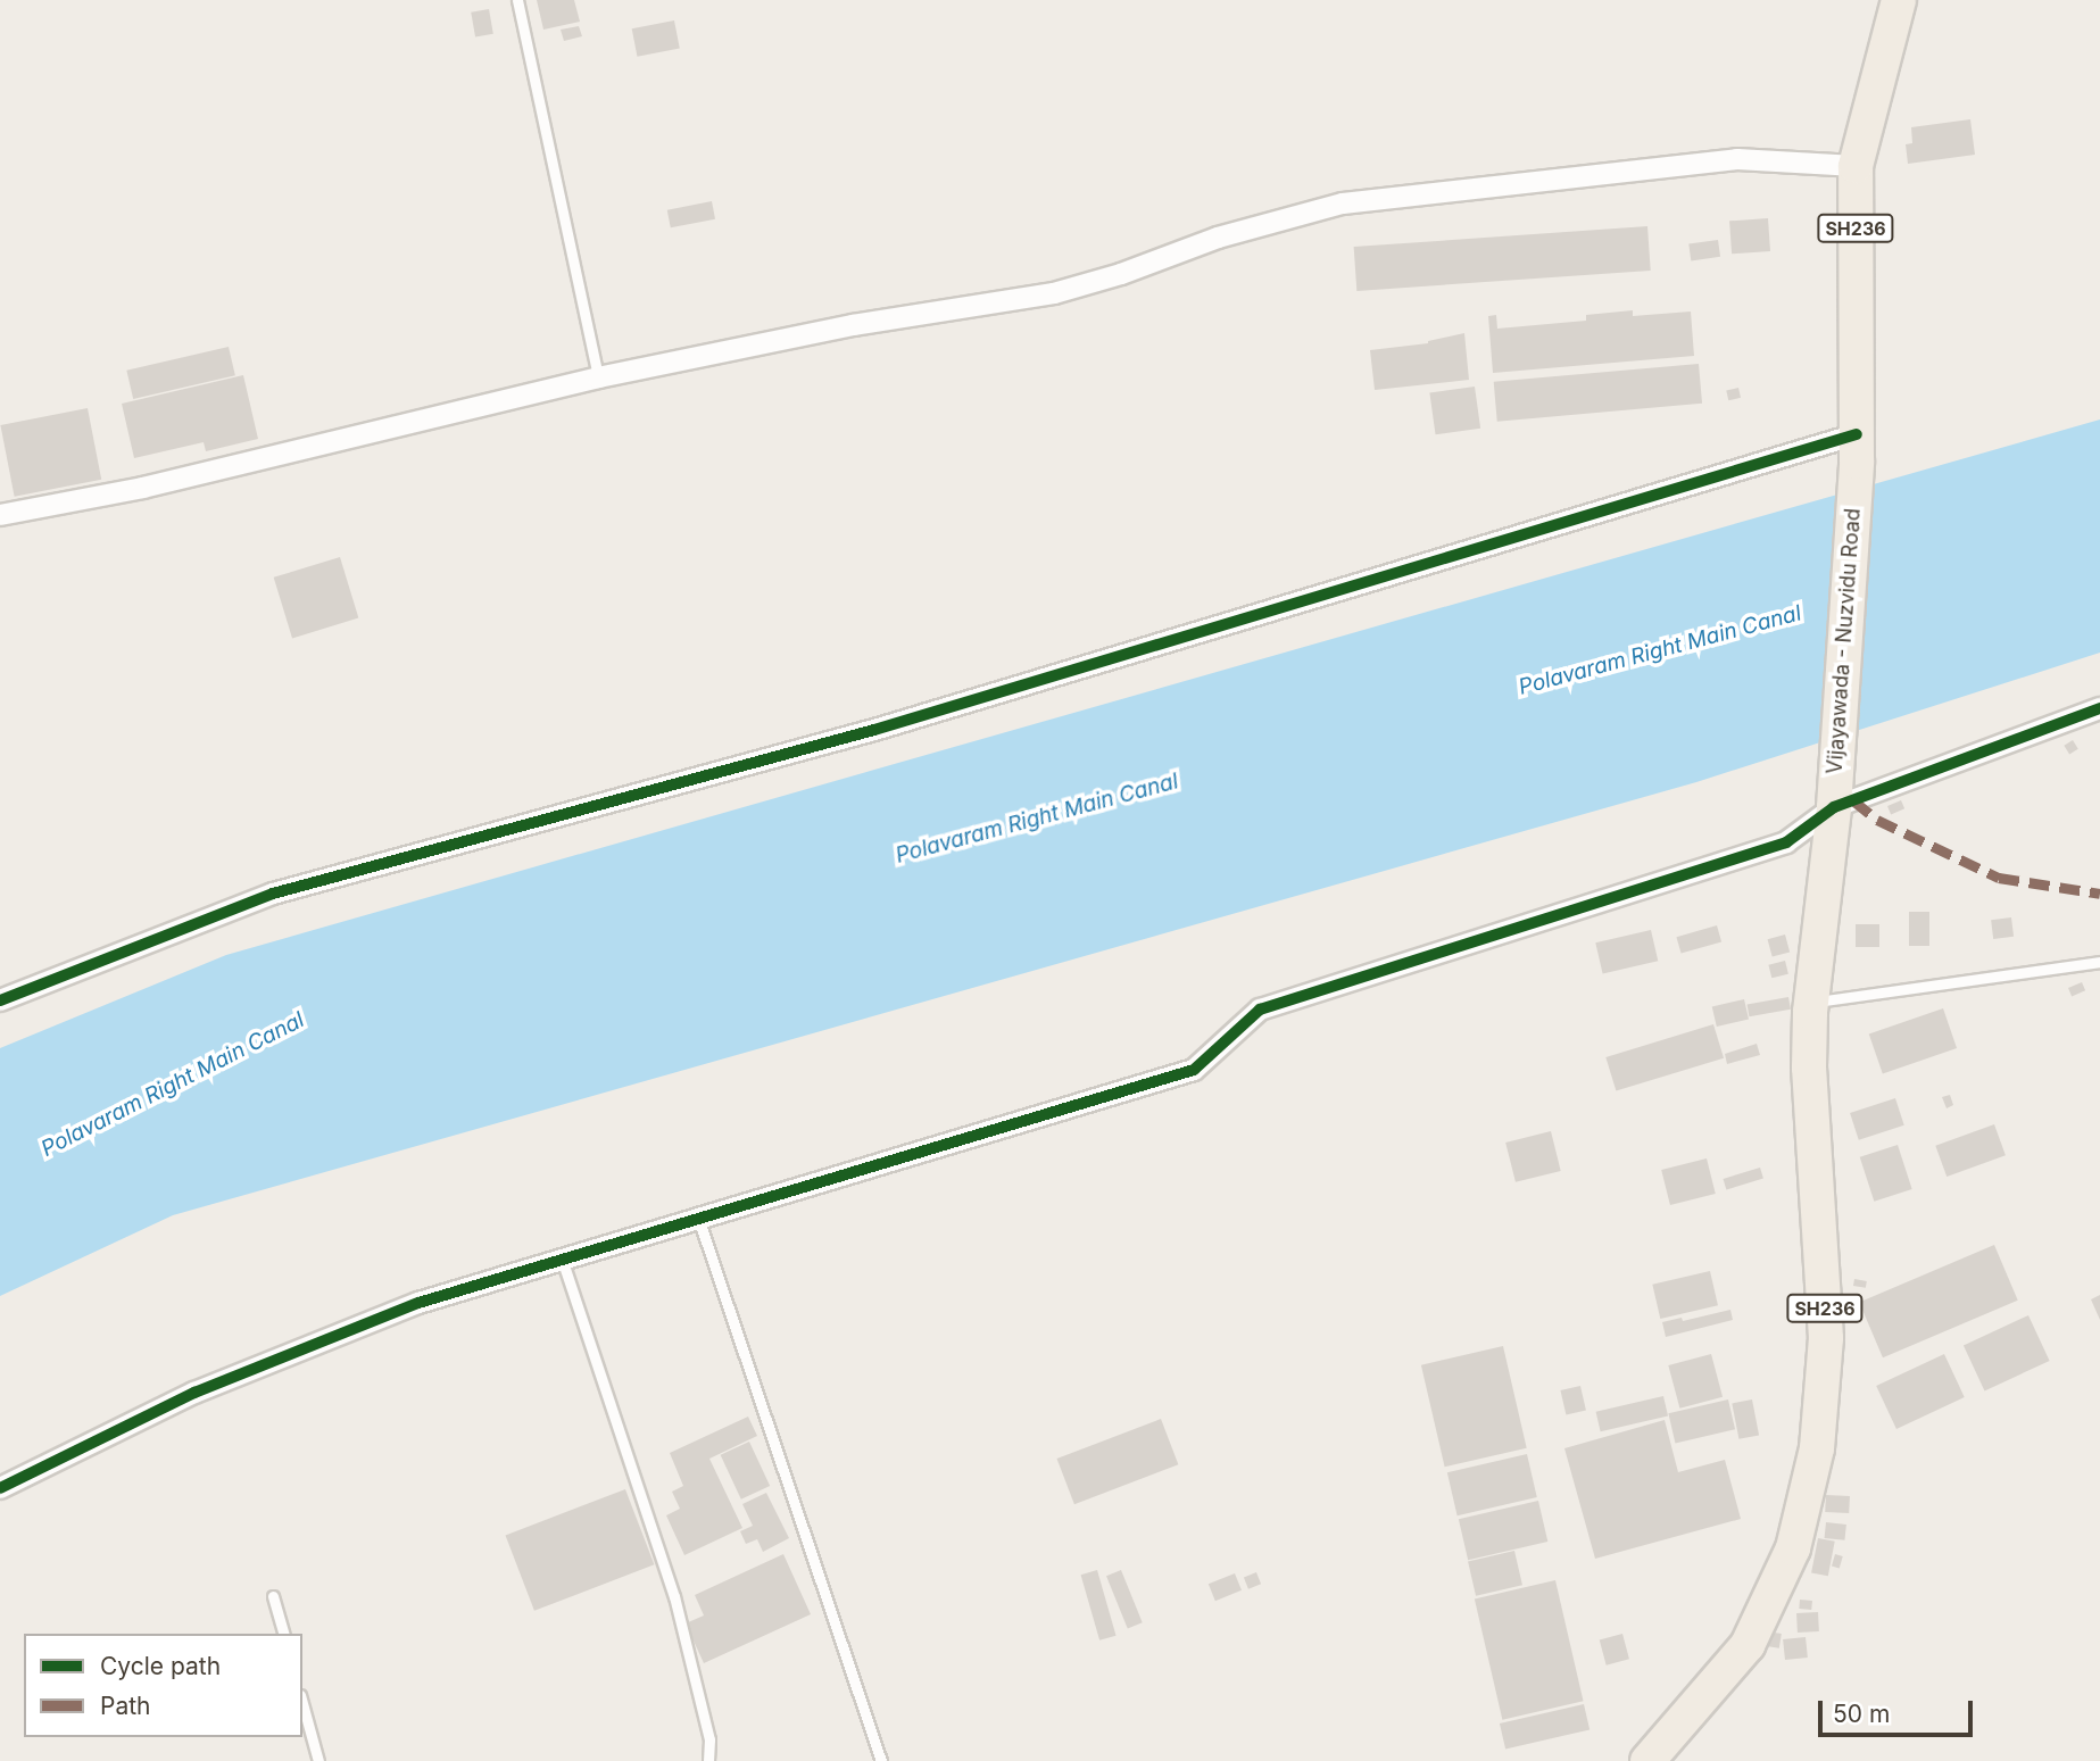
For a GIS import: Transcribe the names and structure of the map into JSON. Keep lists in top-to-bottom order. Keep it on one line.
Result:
{"streets":{"main road":["SH236","Vijayawada - Nuzvidu Road"]},"water":["Polavaram Right Main Canal"],"legend":["Cycle path","Path"],"scale_bar":"50 m"}
